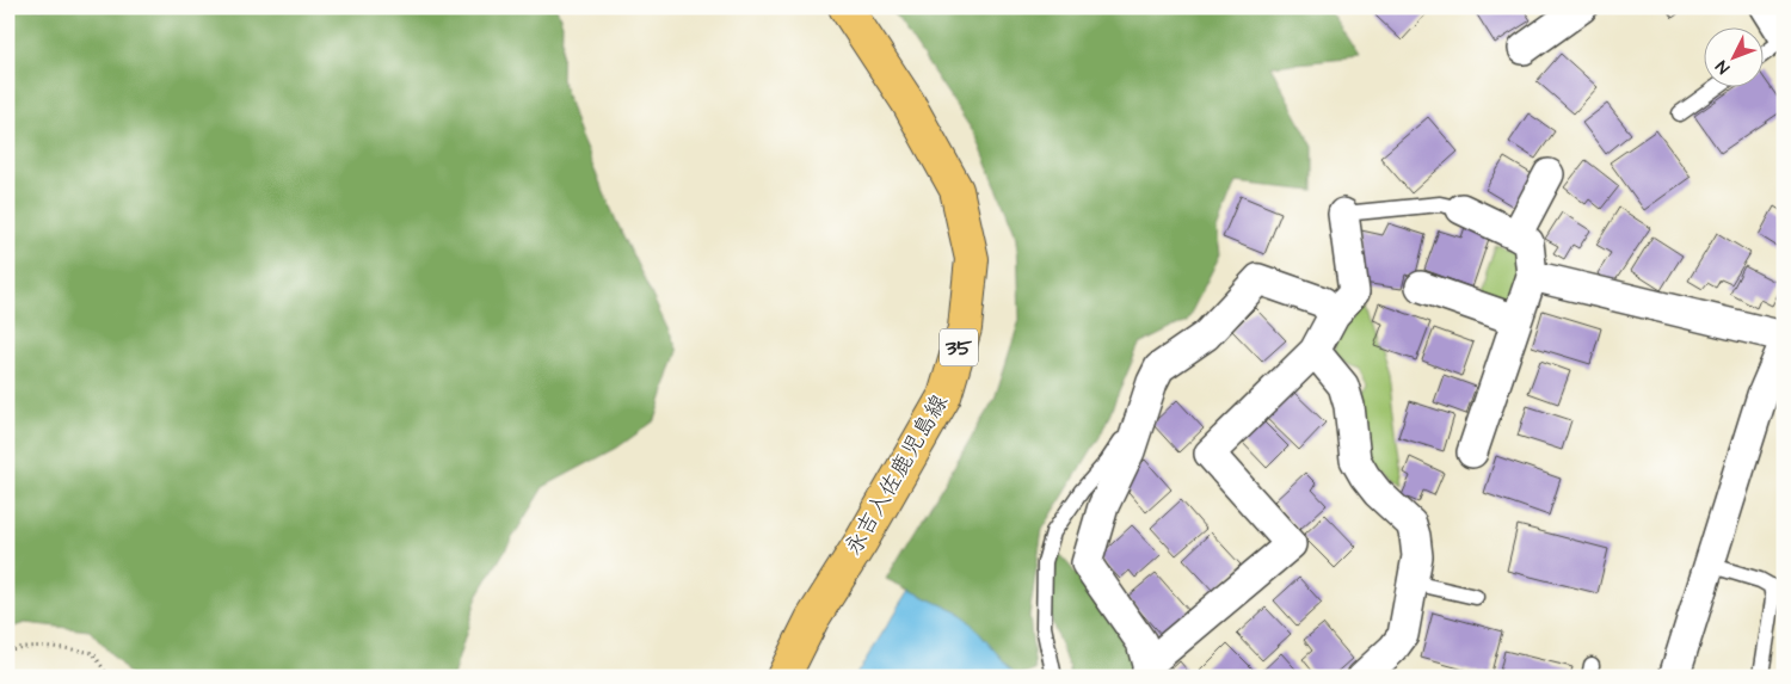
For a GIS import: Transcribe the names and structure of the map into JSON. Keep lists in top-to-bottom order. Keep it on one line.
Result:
{"streets":{"main road":["35","永吉入佐鹿児島線"]},"north":"bottom left"}
